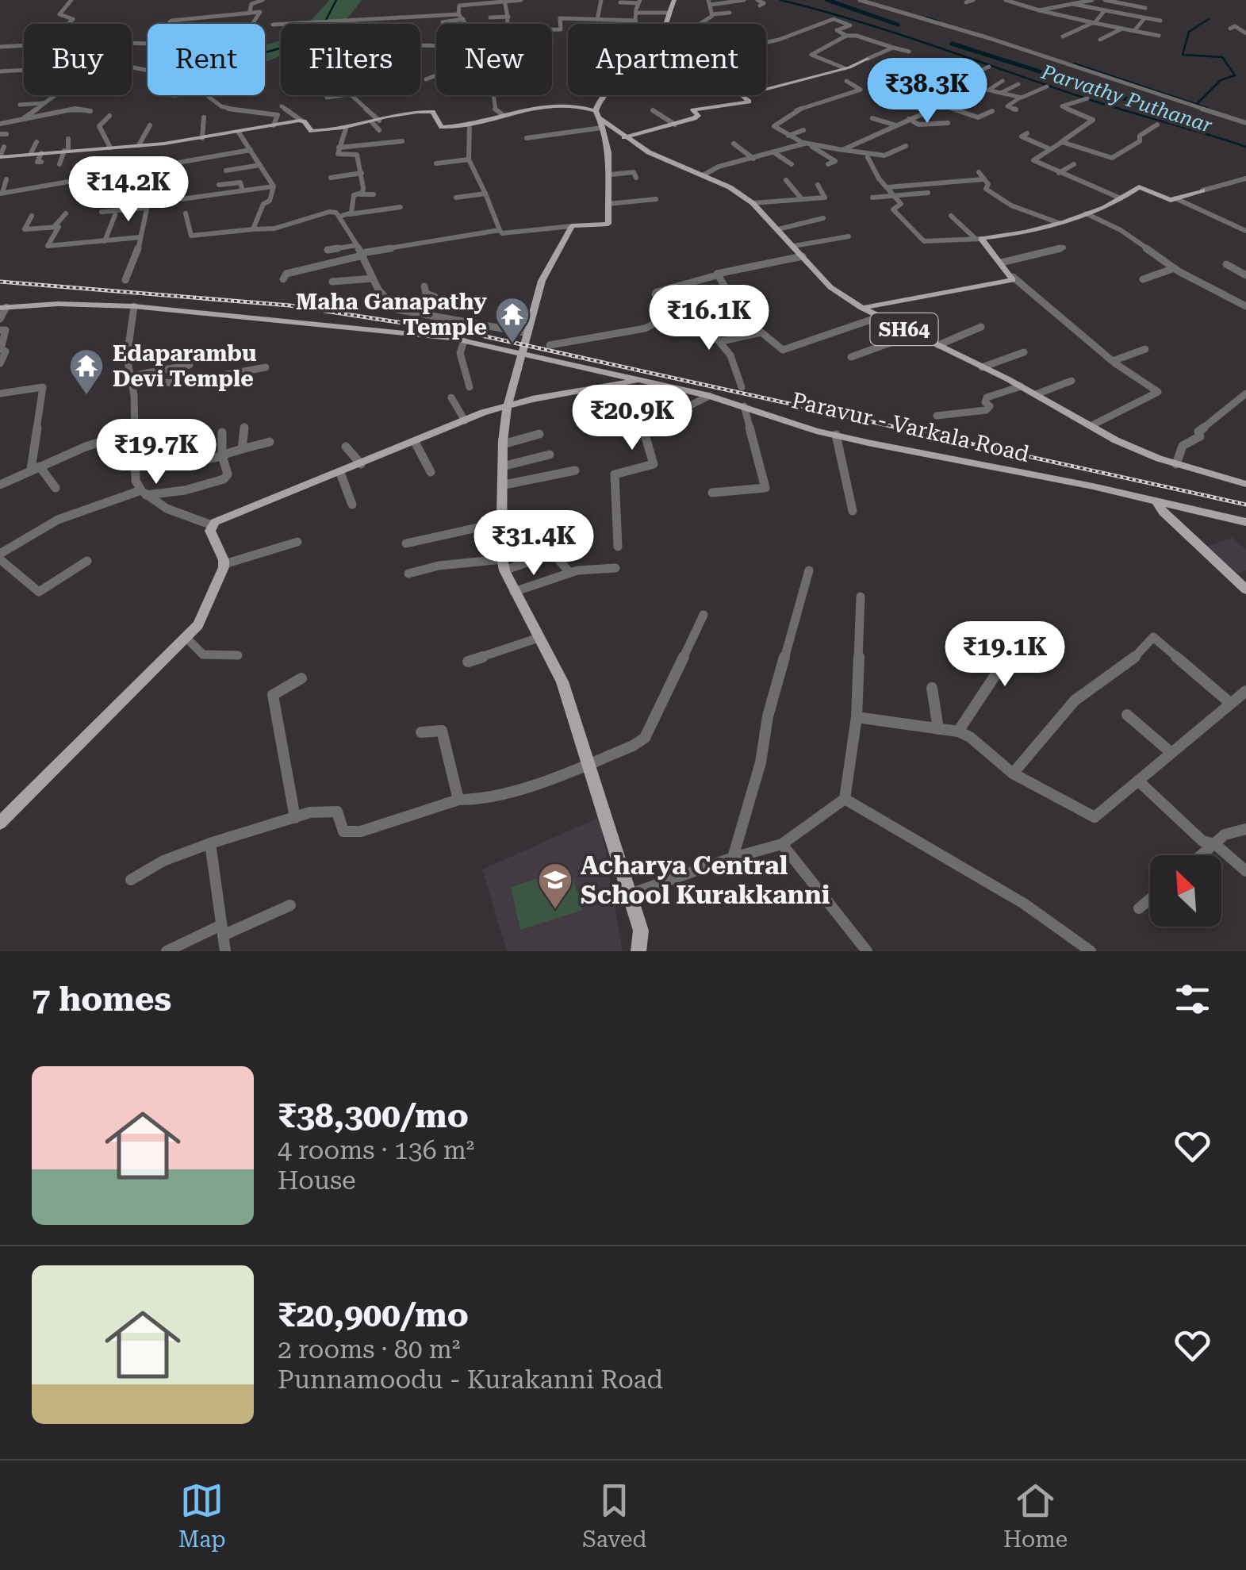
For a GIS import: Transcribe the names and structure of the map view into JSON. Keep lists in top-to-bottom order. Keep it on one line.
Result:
{"streets":{"main road":["SH64","Paravur - Varkala Road"]},"water":["Parvathy Puthanar"],"places":{"temple":["Maha Ganapathy Temple","Edaparambu Devi Temple"],"school or university":["Acharya Central School Kurakkanni"]},"north":"top left","page":{"chip":["Buy","Rent","Filters","New","Apartment"],"price":["₹38.3K","₹14.2K","₹16.1K","₹20.9K","₹19.7K","₹31.4K","₹19.1K"],"heading":"7 homes","list":[{"name":"₹38,300/mo","note":"4 rooms · 136 m² · House"},{"name":"₹20,900/mo","note":"2 rooms · 80 m² · Punnamoodu - Kurakanni Road"}],"tabs":["Map","Saved","Home"]}}
